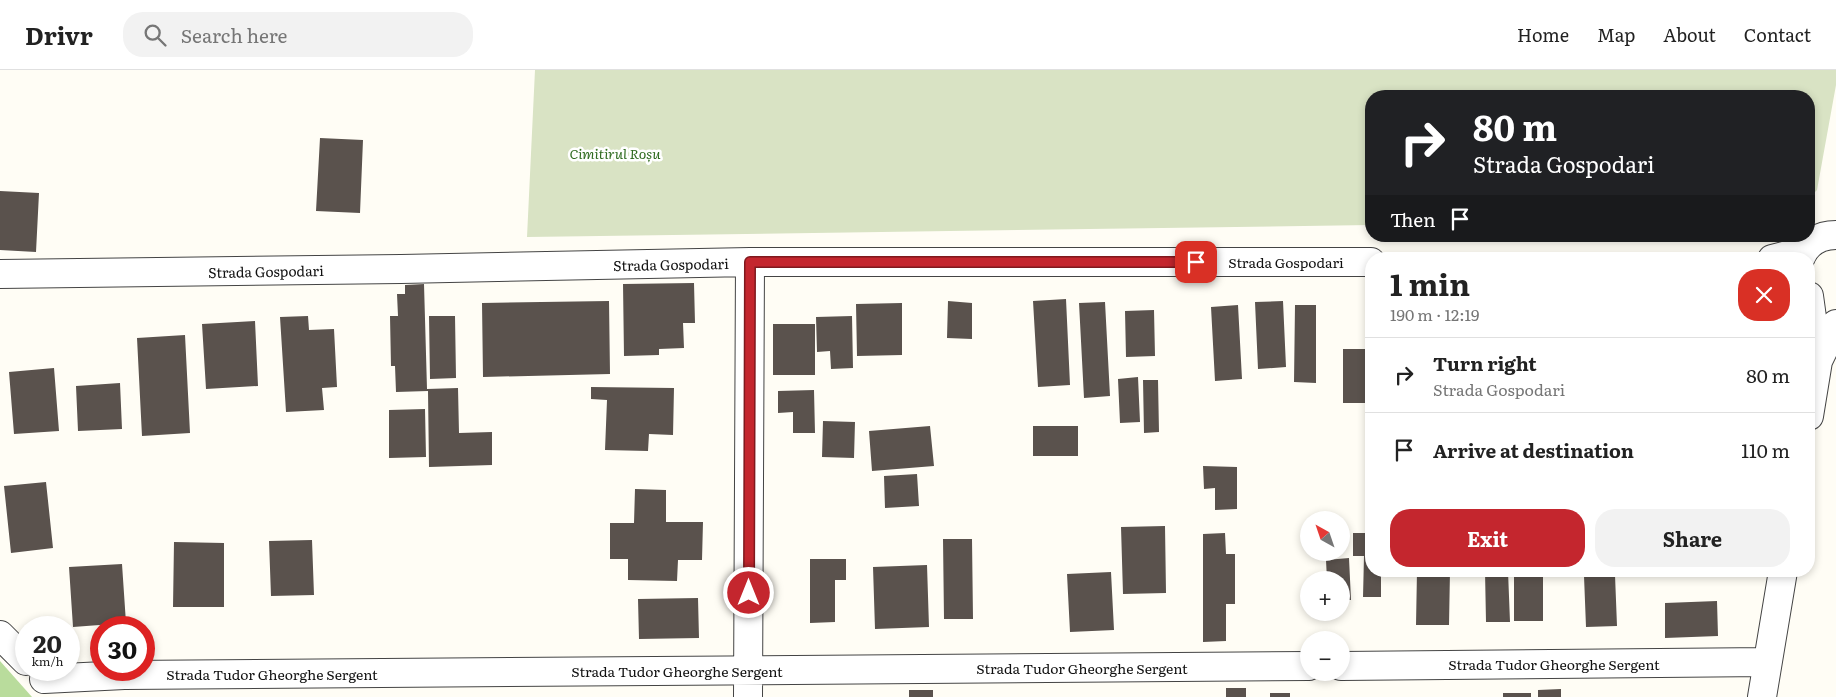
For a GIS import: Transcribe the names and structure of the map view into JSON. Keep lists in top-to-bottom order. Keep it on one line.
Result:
{"streets":{"street":["Strada Gospodari","Strada Tudor Gheorghe Sergent"]},"parks":["Cimitirul Roșu"],"north":"top left","page":{"header":"Drivr","search":"Search here","nav":["Home","Map","About","Contact"],"turn":["80 m","Strada Gospodari"],"then":"Then","heading":["1 min","190 m · 12:19"],"list":[{"name":"Turn right","note":"Strada Gospodari","value":"80 m"},{"name":"Arrive at destination","value":"110 m"}],"buttons":["Exit","Share"],"map_buttons":["+","−"],"speed":"20 km/h","limit":"30"}}
